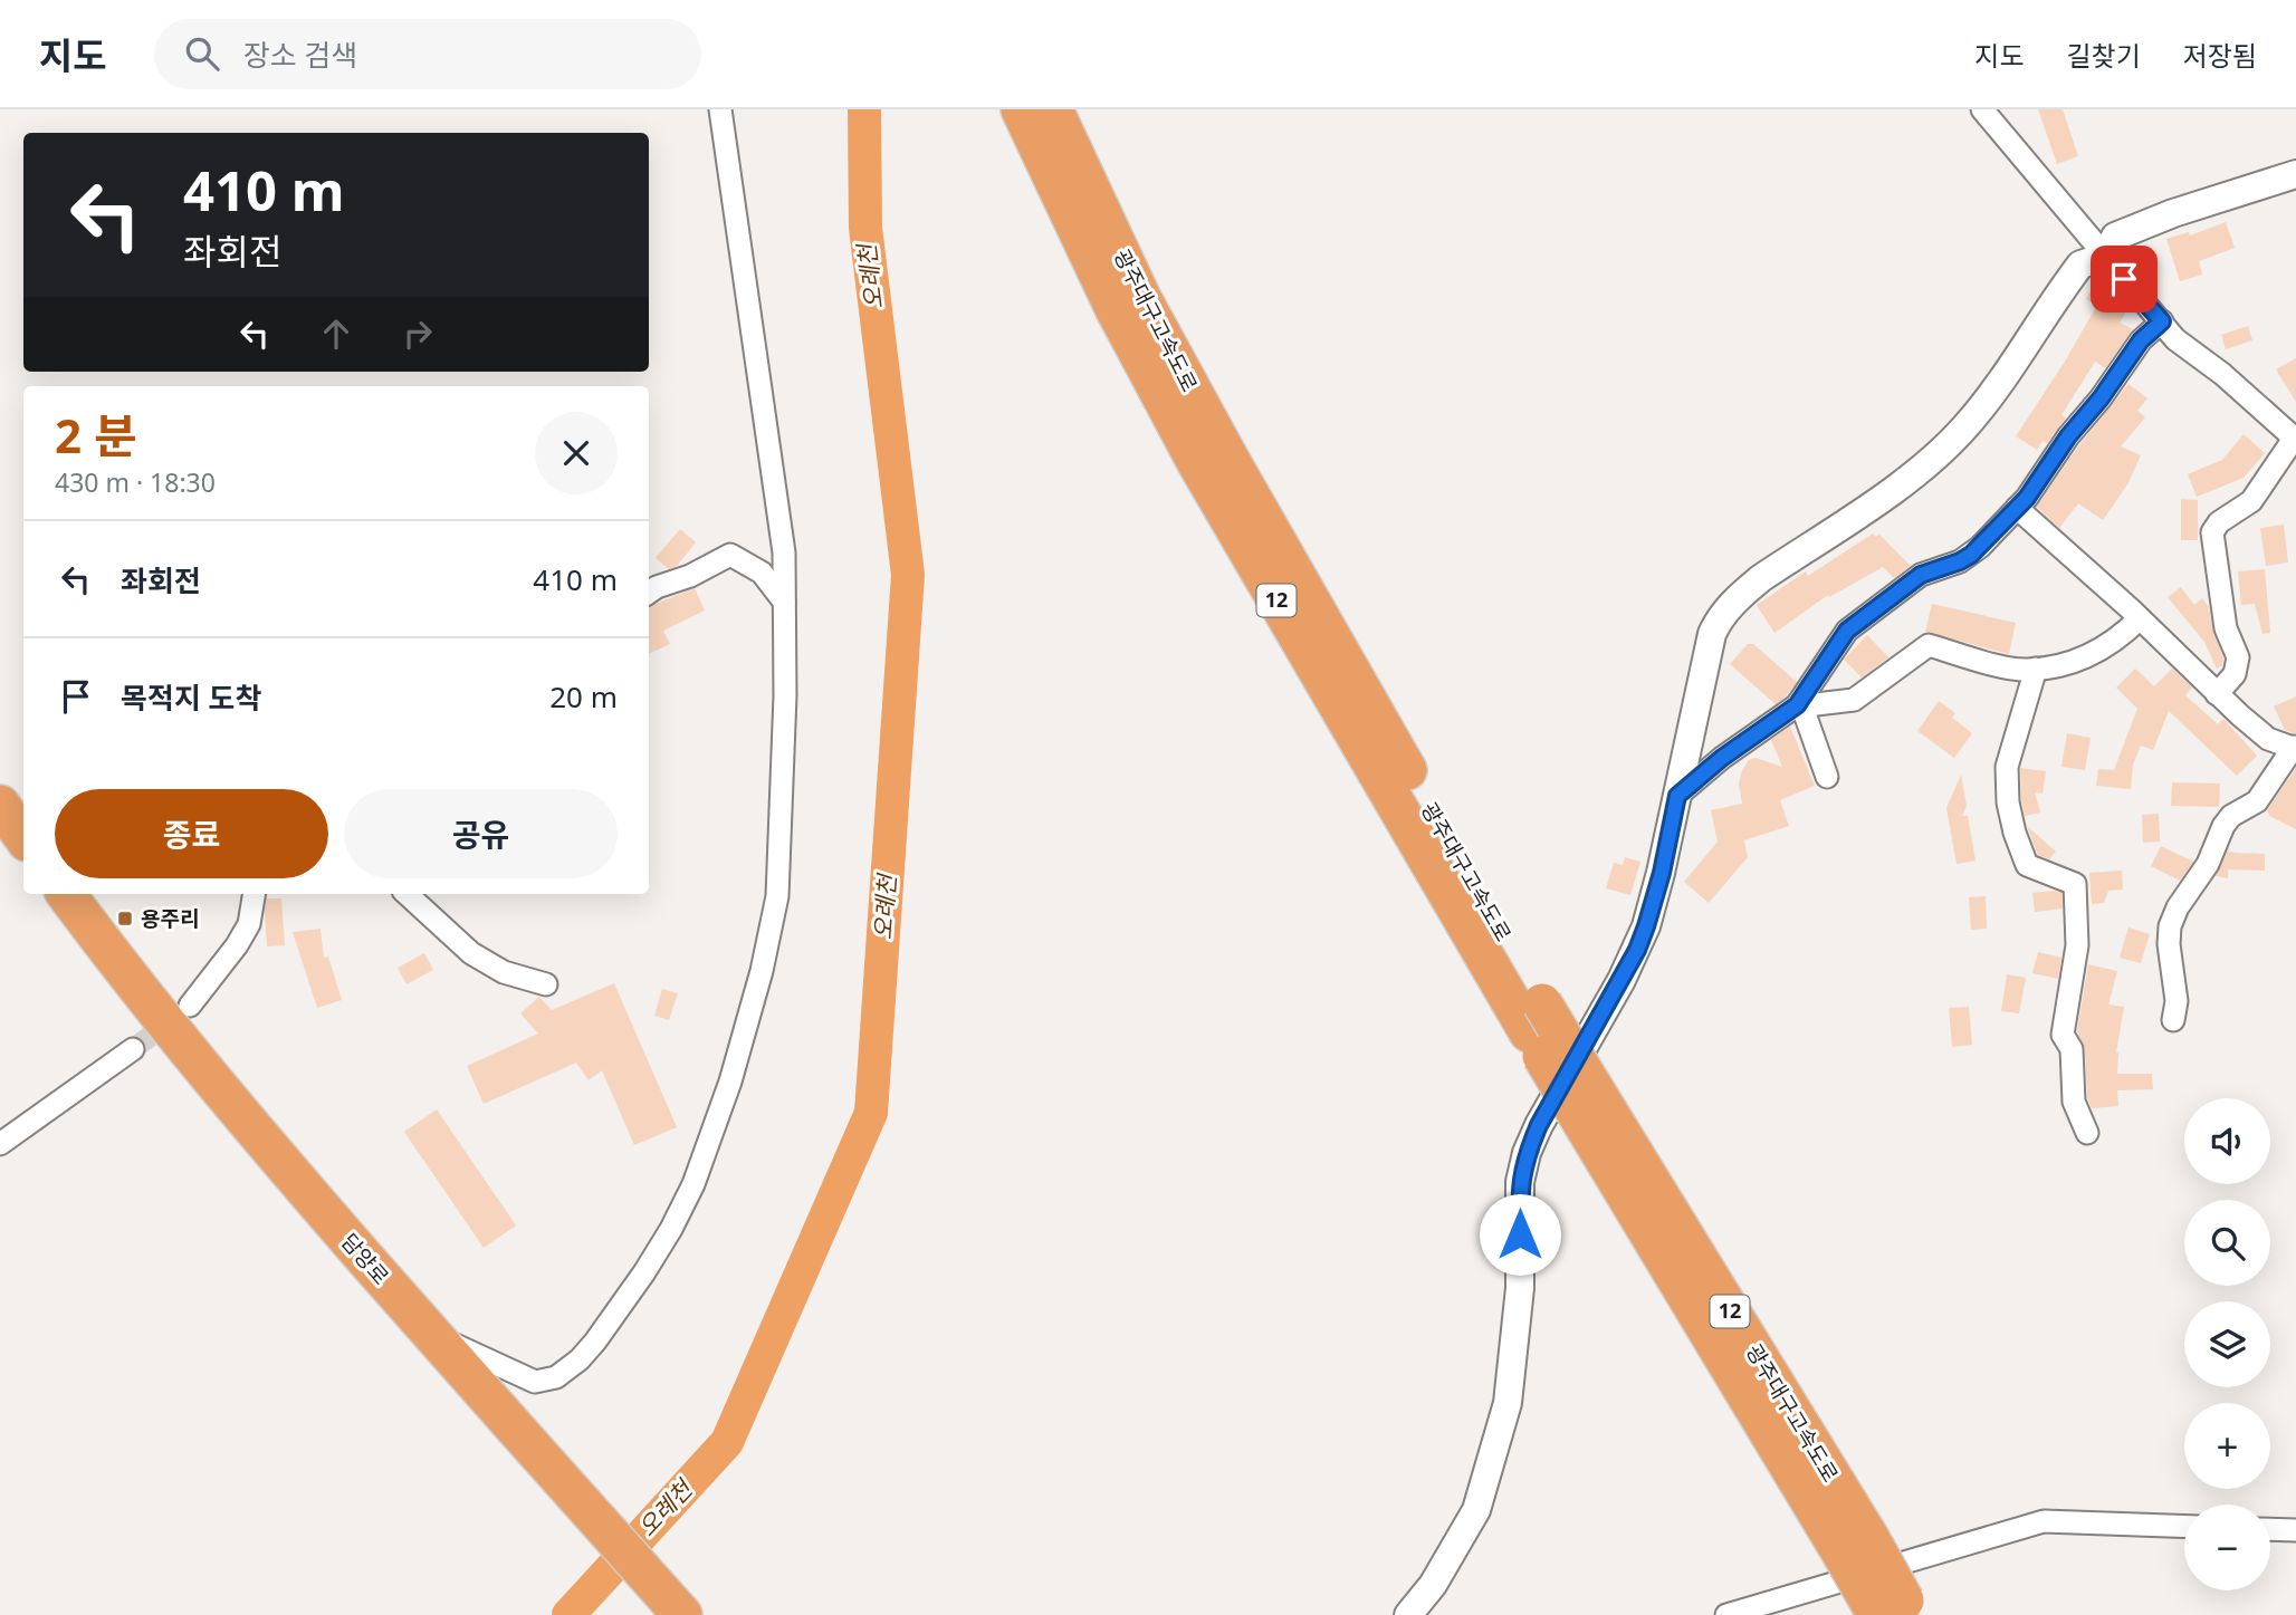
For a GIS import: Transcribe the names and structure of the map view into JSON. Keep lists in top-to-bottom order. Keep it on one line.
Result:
{"streets":{"highway":["광주대구고속도로","12","담양로"]},"water":["오례천"],"places":{"transit":["용주리"]},"page":{"header":"지도","search":"장소 검색","nav":["지도","길찾기","저장됨"],"turn":["410 m","좌회전"],"heading":["2 분","430 m · 18:30"],"list":[{"name":"좌회전","value":"410 m"},{"name":"목적지 도착","value":"20 m"}],"buttons":["종료","공유"],"map_buttons":["+","−"]}}
